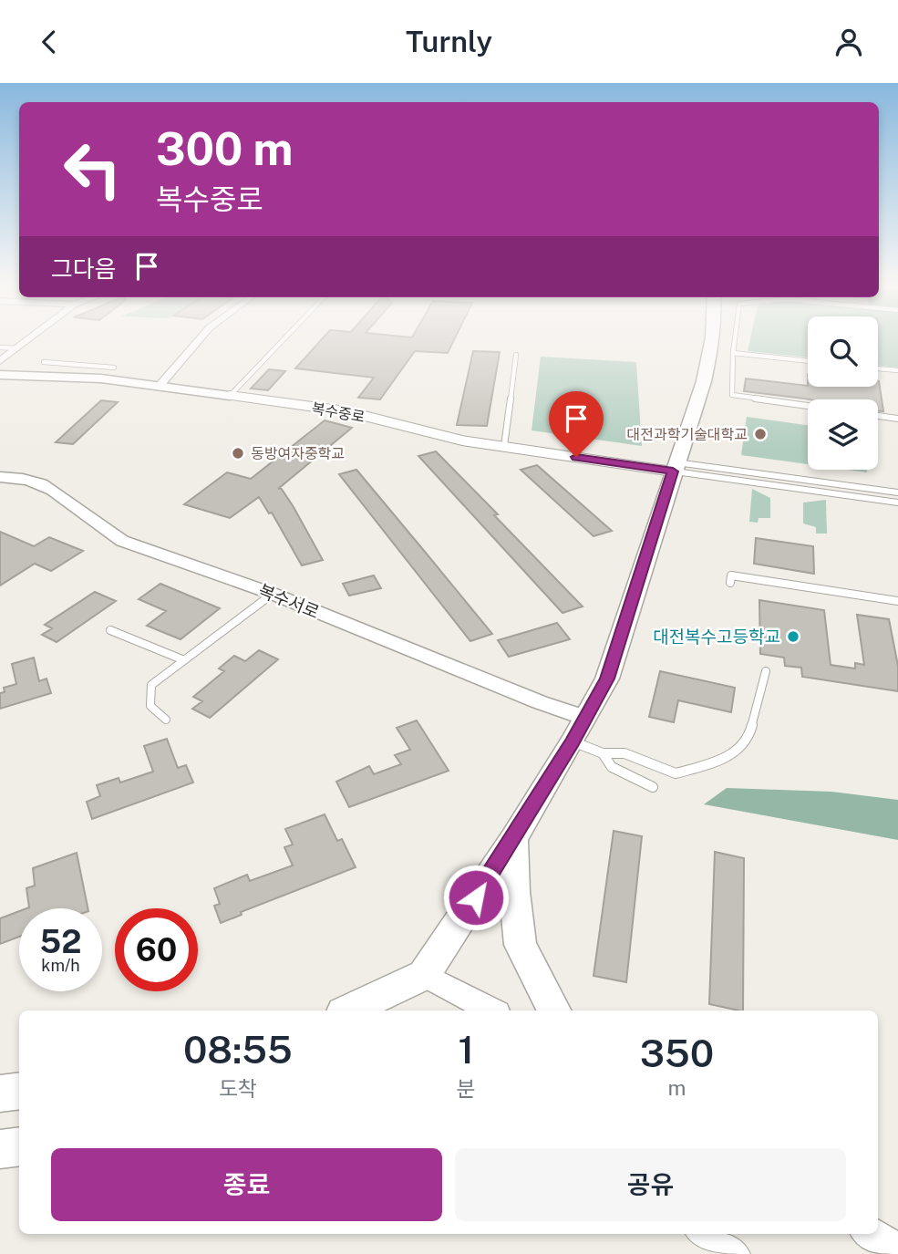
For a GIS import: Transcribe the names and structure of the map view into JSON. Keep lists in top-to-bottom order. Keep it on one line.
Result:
{"streets":{"main road":["복수중로"],"street":["복수서로"]},"places":["대전과학기술대학교","동방여자중학교","대전복수고등학교"],"page":{"header":"Turnly","turn":["300 m","복수중로"],"then":"그다음","speed":"52 km/h","limit":"60","eta":["08:55","도착","1","분","350","m"],"buttons":["종료","공유"]}}
